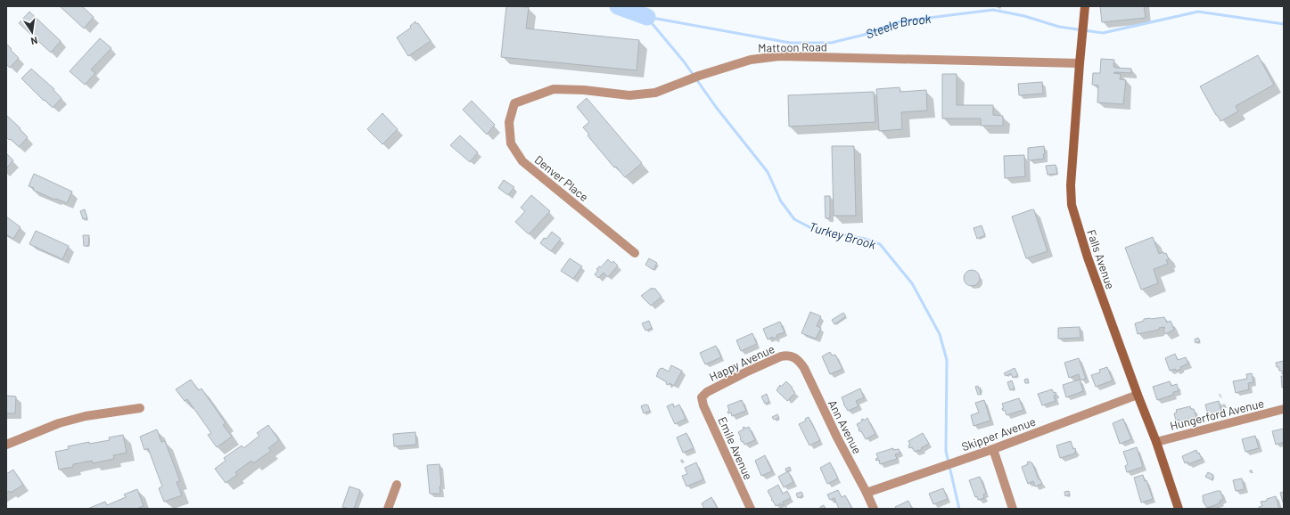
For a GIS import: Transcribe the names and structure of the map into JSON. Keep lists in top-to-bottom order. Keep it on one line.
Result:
{"streets":{"main road":["Falls Avenue"],"street":["Mattoon Road","Denver Place","Happy Avenue","Hungerford Avenue","Ann Avenue","Skipper Avenue","Emile Avenue"]},"crossings":[["Mattoon Road","Denver Place"],["Mattoon Road","Falls Avenue"],["Falls Avenue","Hungerford Avenue"],["Falls Avenue","Skipper Avenue"],["Happy Avenue","Ann Avenue"],["Happy Avenue","Emile Avenue"],["Ann Avenue","Skipper Avenue"]],"water":["Steele Brook","Turkey Brook"],"north":"bottom"}
